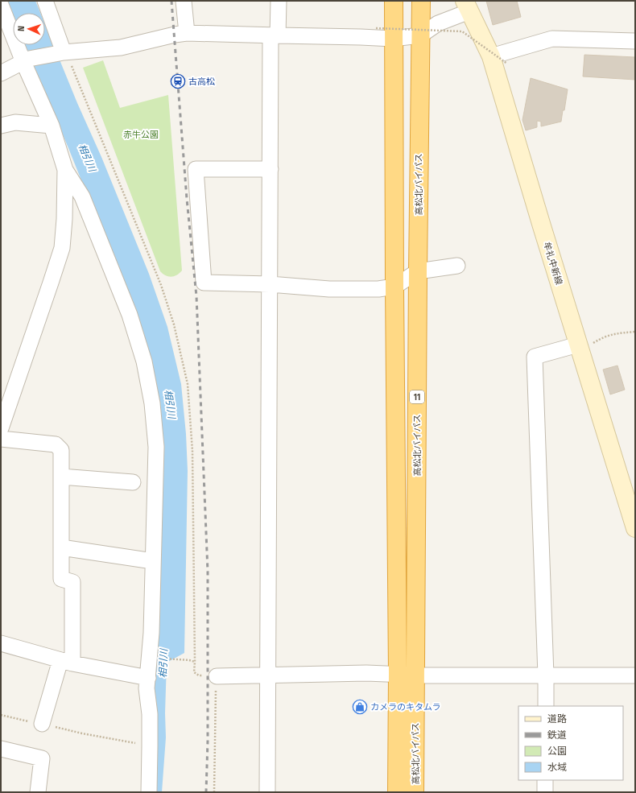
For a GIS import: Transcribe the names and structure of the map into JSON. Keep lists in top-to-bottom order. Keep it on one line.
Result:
{"streets":{"highway":["高松北バイパス","11"],"main road":["牟礼中新線"]},"water":["相引川"],"parks":["赤牛公園"],"places":{"station":["古高松"],"shop":["カメラのキタムラ"]},"legend":["道路","鉄道","公園","水域"],"north":"left"}
